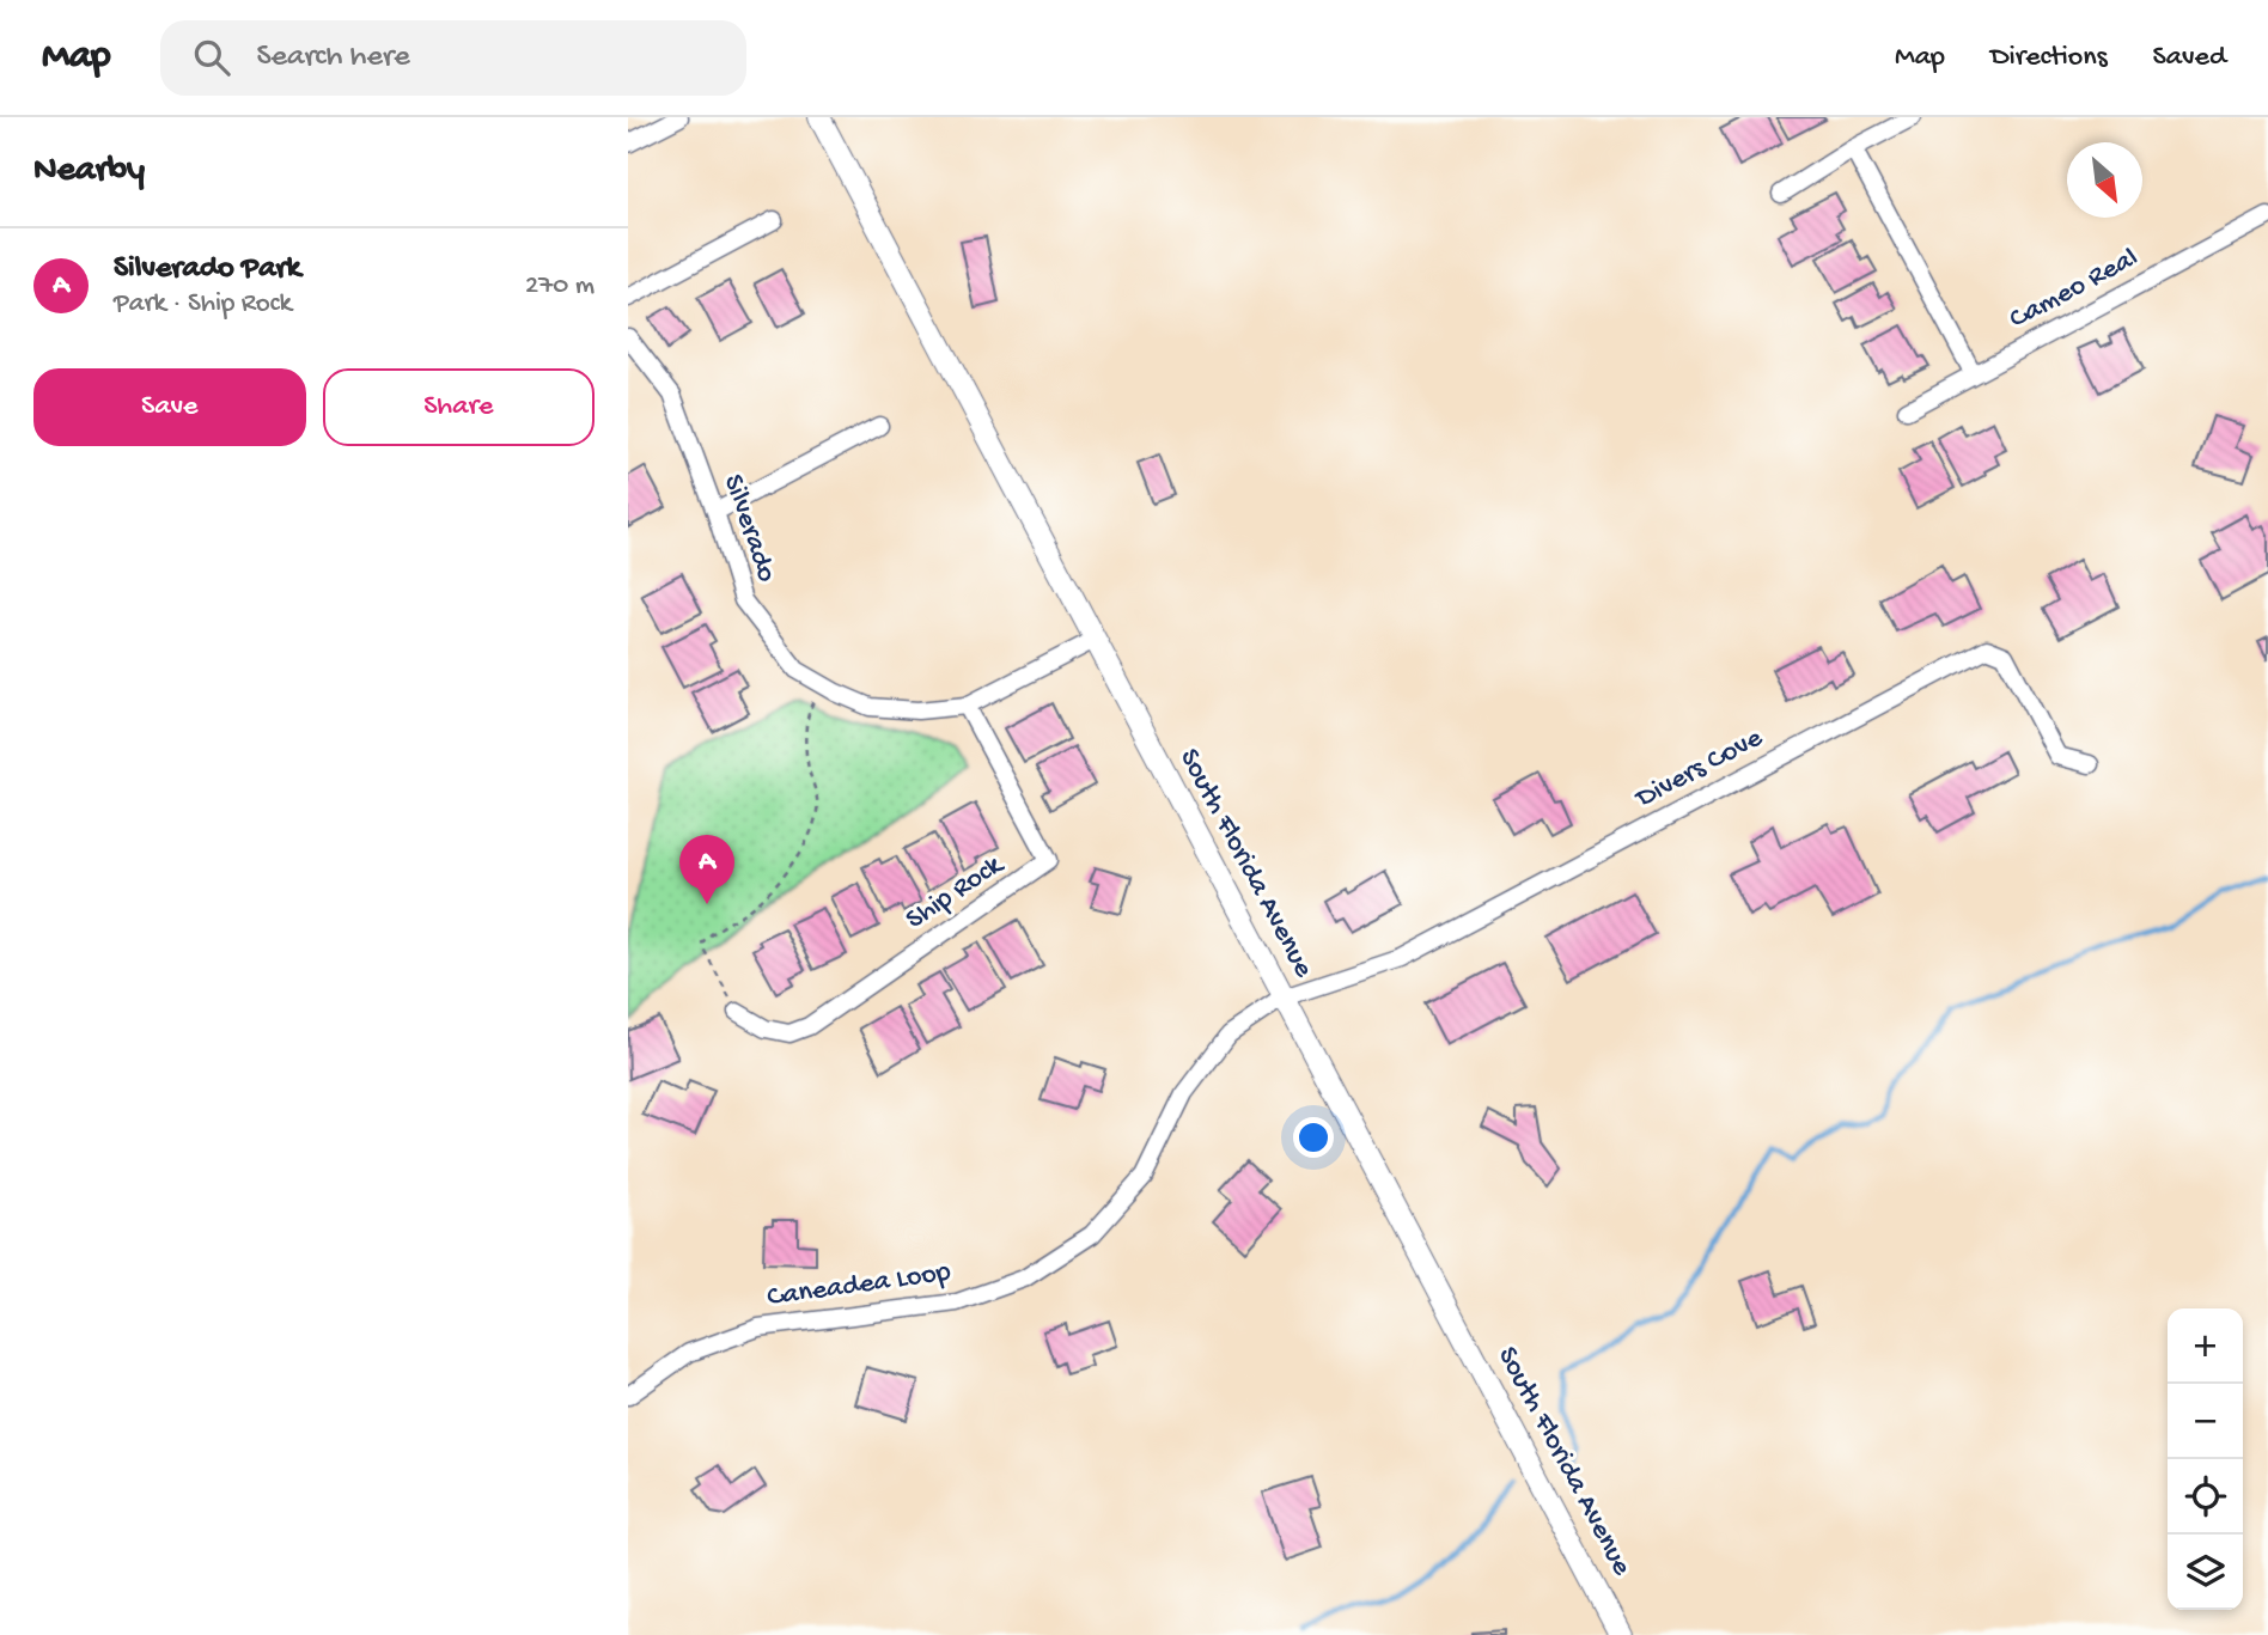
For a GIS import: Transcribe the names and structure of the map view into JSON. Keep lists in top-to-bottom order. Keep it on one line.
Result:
{"streets":{"main road":["South Florida Avenue"],"street":["Cameo Real","Silverado","Divers Cove","Ship Rock","Caneadea Loop"]},"crossings":[["Silverado","South Florida Avenue"],["Silverado","Ship Rock"],["Divers Cove","South Florida Avenue"],["Divers Cove","Caneadea Loop"],["South Florida Avenue","Caneadea Loop"]],"north":"bottom right","page":{"header":"Map","search":"Search here","nav":["Map","Directions","Saved"],"heading":"Nearby","list":[{"mark":"A","name":"Silverado Park","note":"Park · Ship Rock","value":"270 m"}],"buttons":["Save","Share"],"pins":"A","map_buttons":["+","−"]}}
